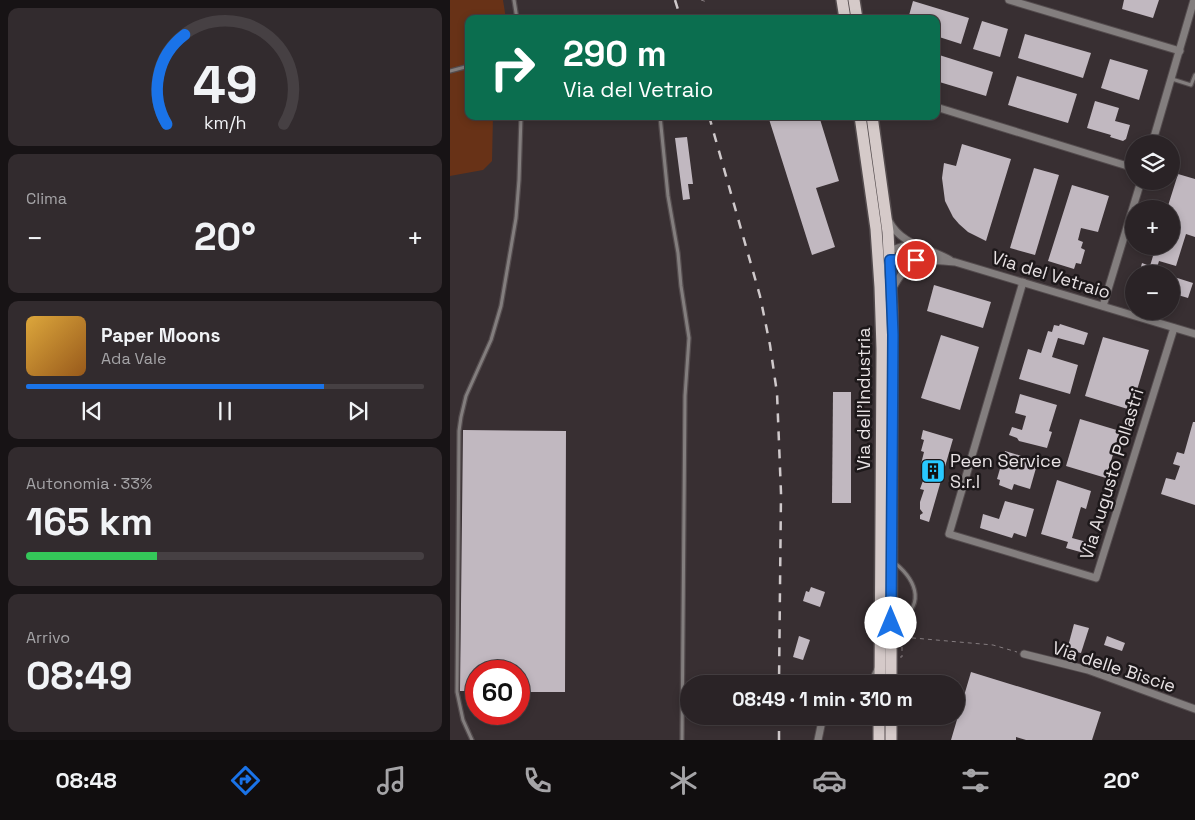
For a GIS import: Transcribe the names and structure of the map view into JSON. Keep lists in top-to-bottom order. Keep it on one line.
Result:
{"streets":{"main road":["Via dell'Industria"],"street":["Via del Vetraio","Via Augusto Pollastri","Via delle Biscie"]},"crossings":[["Via del Vetraio","Via dell'Industria"],["Via del Vetraio","Via Augusto Pollastri"]],"places":{"building":["Peen Service S.r.l"]},"page":{"turn":["290 m","Via del Vetraio"],"map_buttons":["+","−"],"tile":["Clima",["Autonomia · 33%","165 km"],["Arrivo","08:49"]],"heat":["−","20°","+"],"song":["Paper Moons","Ada Vale"],"limit":"60","trip":"08:49 · 1 min · 310 m","tabs":["08:48","20°"],"gauge":["49","km/h"]}}
